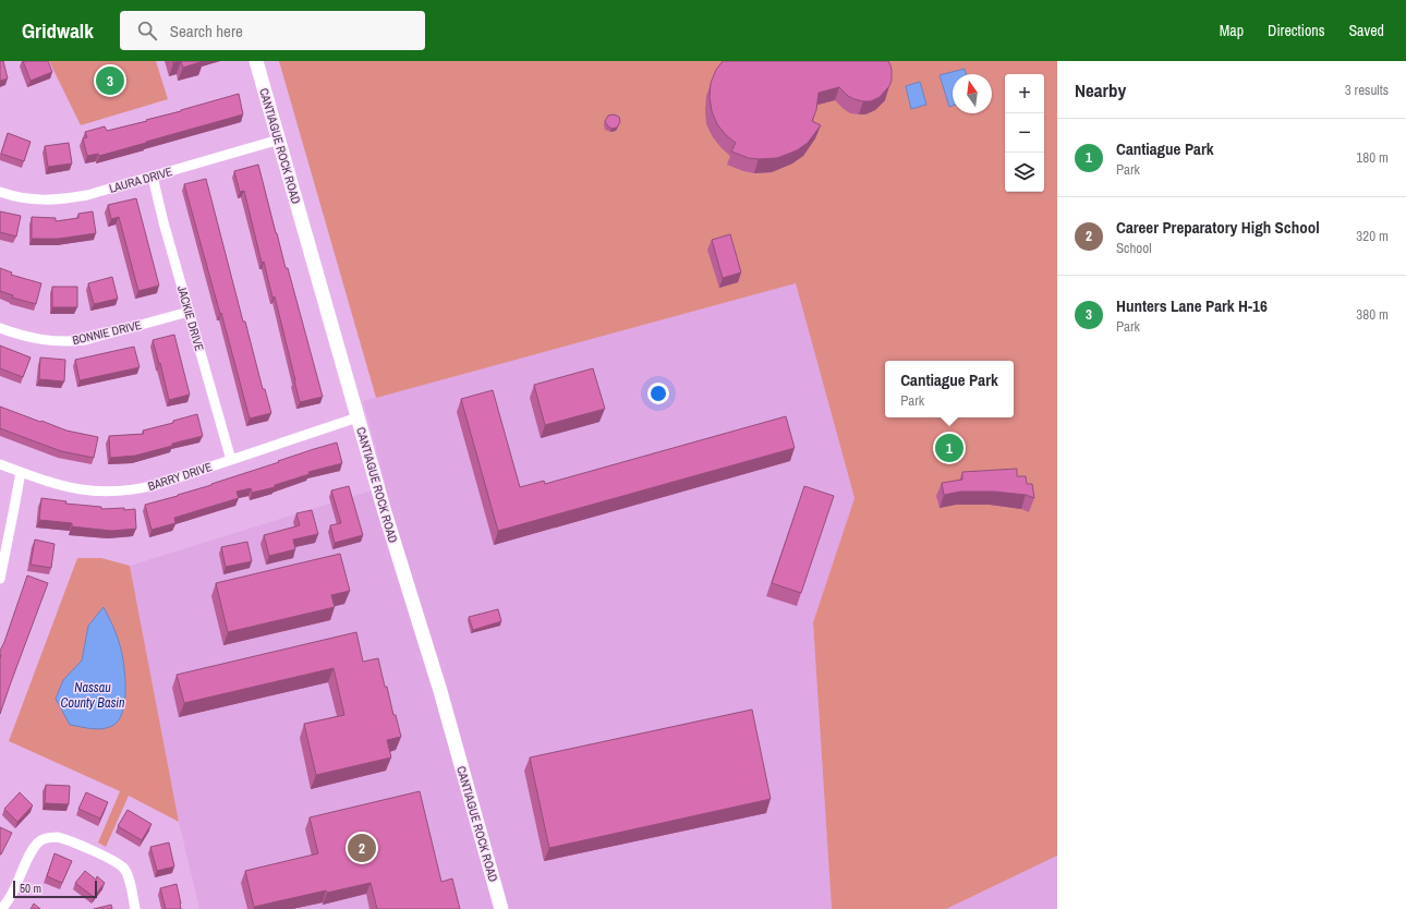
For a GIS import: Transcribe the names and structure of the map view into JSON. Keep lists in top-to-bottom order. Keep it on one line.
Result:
{"streets":{"main road":["CANTIAGUE ROCK ROAD"],"street":["LAURA DRIVE","JACKIE DRIVE","BONNIE DRIVE","BARRY DRIVE"]},"crossings":[["CANTIAGUE ROCK ROAD","LAURA DRIVE"],["CANTIAGUE ROCK ROAD","BARRY DRIVE"],["LAURA DRIVE","JACKIE DRIVE"],["JACKIE DRIVE","BONNIE DRIVE"],["JACKIE DRIVE","BARRY DRIVE"]],"water":["Nassau County Basin"],"scale_bar":"50 m","north":"top","page":{"header":"Gridwalk","search":"Search here","nav":["Map","Directions","Saved"],"heading":["Nearby","3 results"],"pins":["3","1","2"],"map_buttons":["+","−"],"list":[{"mark":"1","name":"Cantiague Park","note":"Park","value":"180 m"},{"mark":"2","name":"Career Preparatory High School","note":"School","value":"320 m"},{"mark":"3","name":"Hunters Lane Park H-16","note":"Park","value":"380 m"}],"popup":["Cantiague Park","Park"],"scale":"50 m"}}
